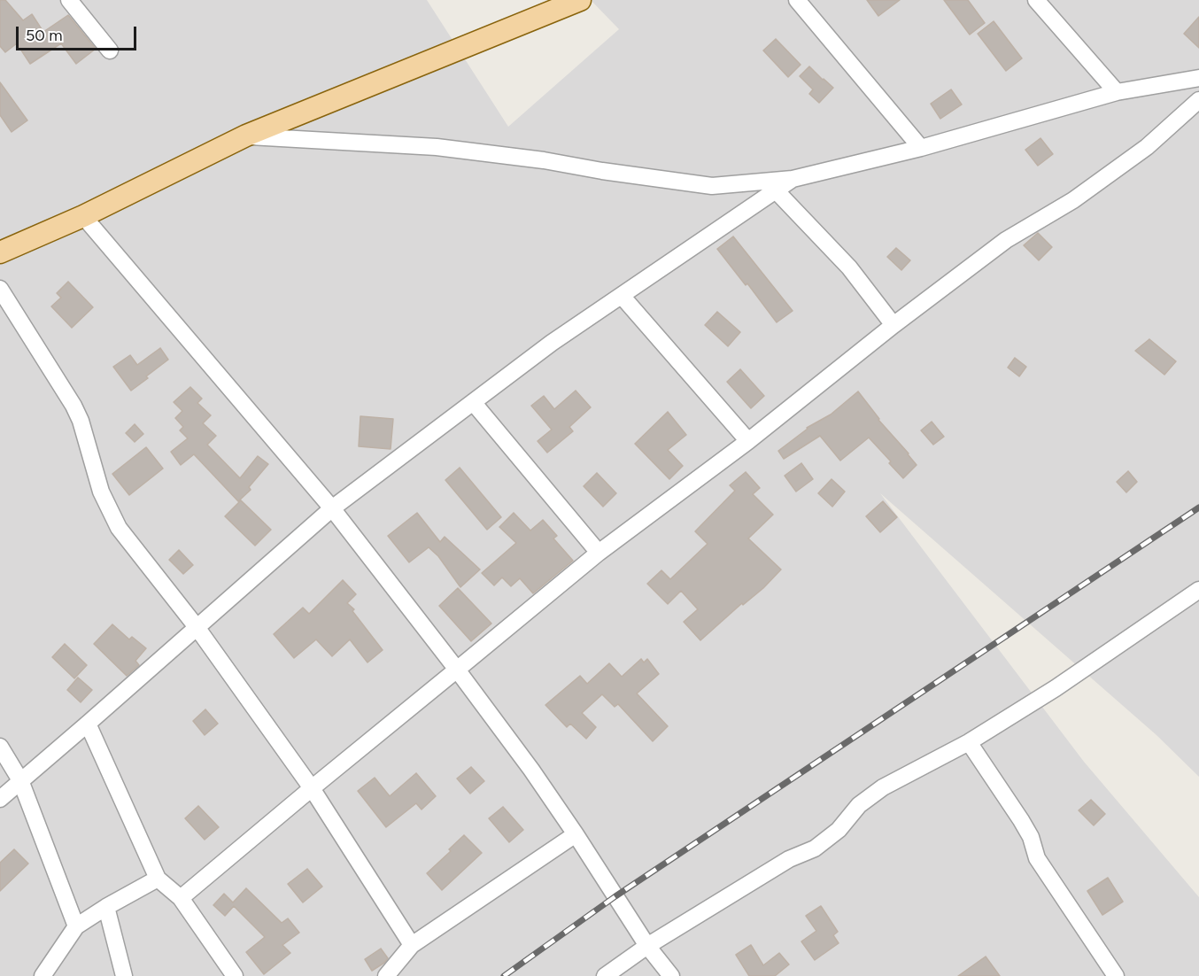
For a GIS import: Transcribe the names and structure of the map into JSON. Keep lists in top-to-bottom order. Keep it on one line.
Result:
{"scale_bar":"50 m"}
